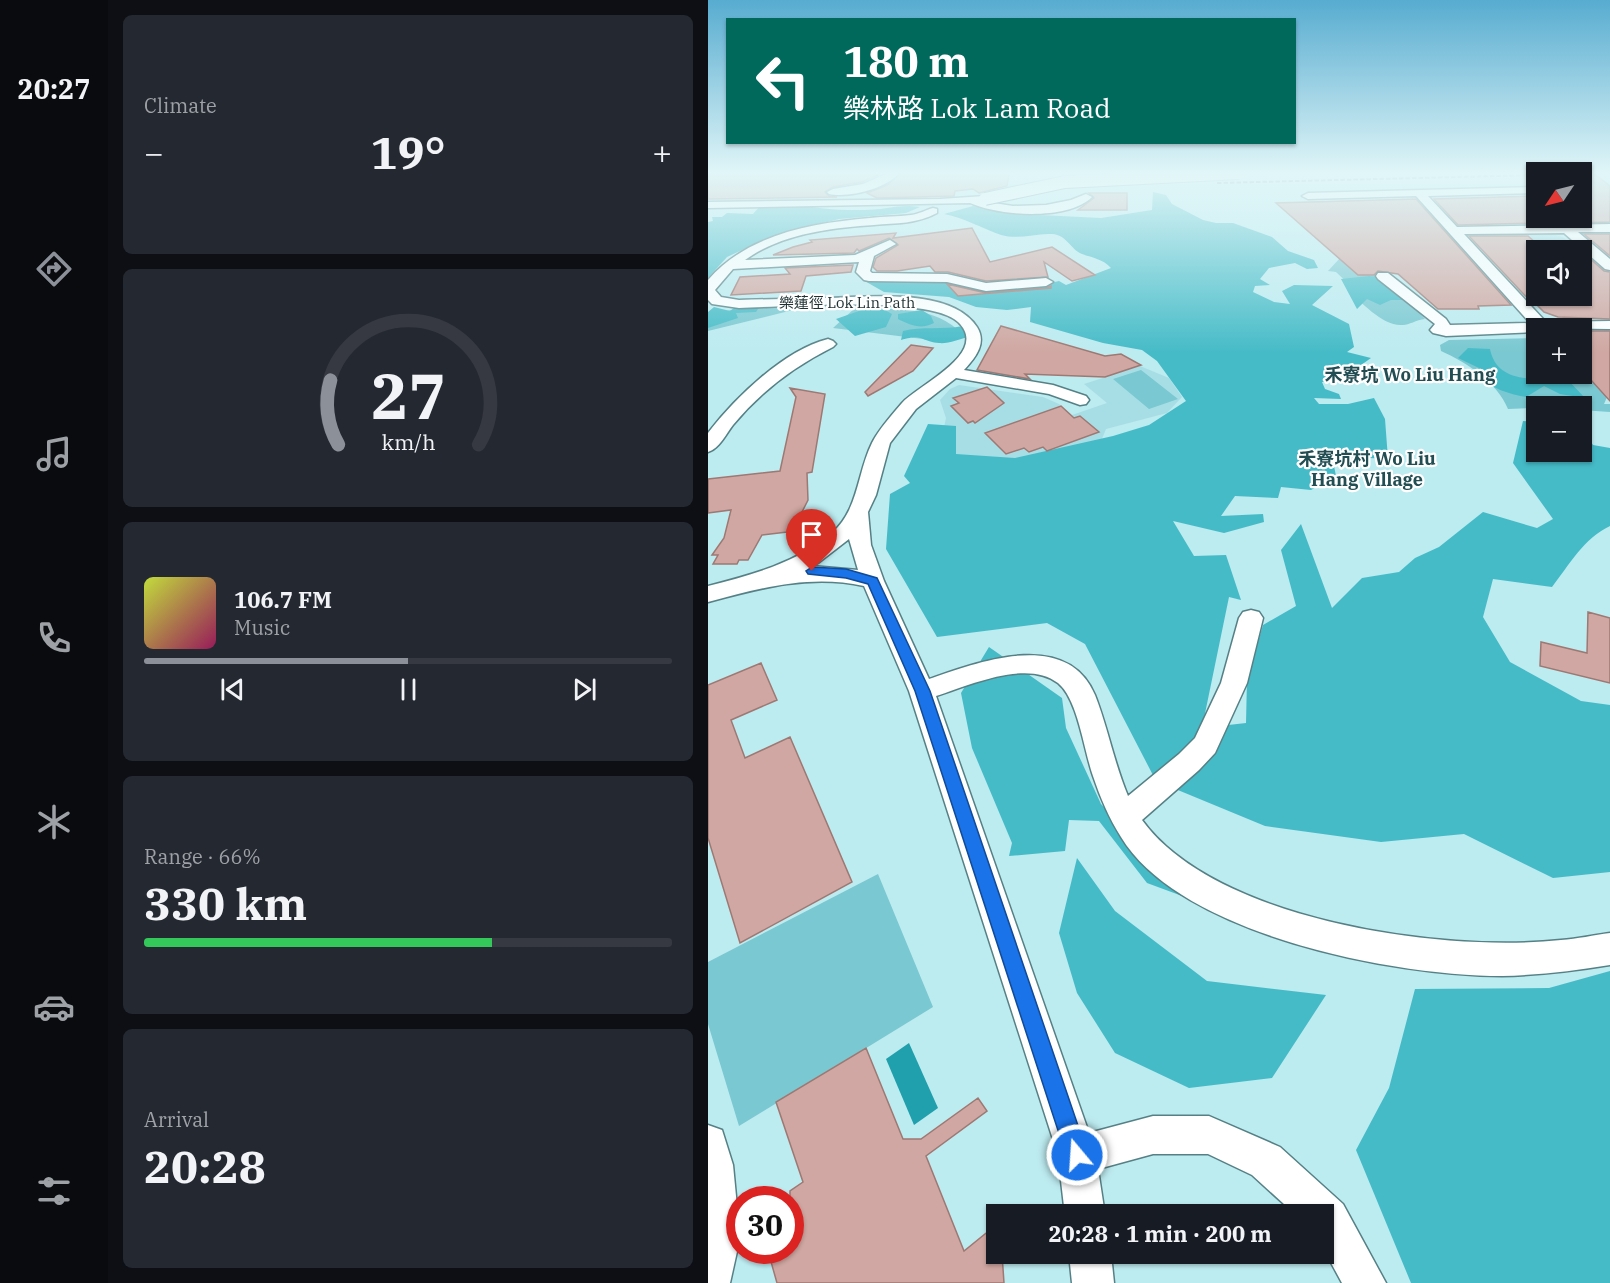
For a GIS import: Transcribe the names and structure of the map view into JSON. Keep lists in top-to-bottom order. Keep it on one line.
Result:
{"streets":{"street":["樂蓮徑 Lok Lin Path"]},"districts":["禾寮坑 Wo Liu Hang","禾寮坑村 Wo Liu Hang Village"],"north":"bottom left","page":{"tabs":"20:27","tile":["Climate",["Range · 66%","330 km"],["Arrival","20:28"]],"turn":["180 m","樂林路 Lok Lam Road"],"heat":["−","19°","+"],"map_buttons":["+","−"],"song":["106.7 FM","Music"],"limit":"30","trip":"20:28 · 1 min · 200 m","gauge":["27","km/h"]}}
